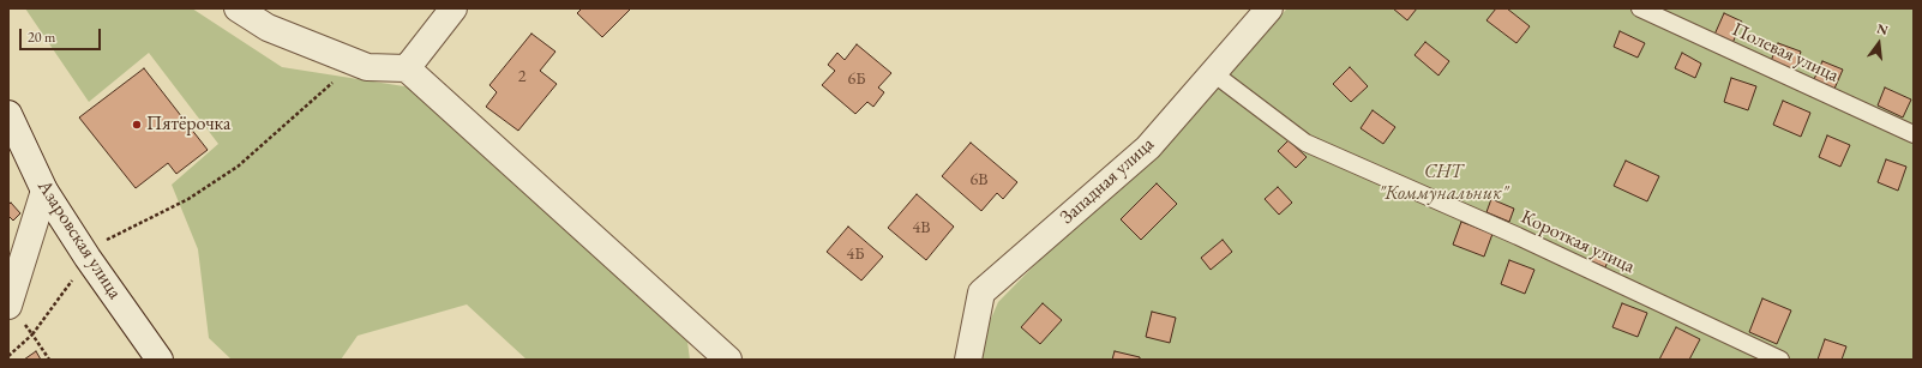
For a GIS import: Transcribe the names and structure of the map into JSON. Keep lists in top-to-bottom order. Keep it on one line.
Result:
{"streets":{"street":["Западная улица","Азаровская улица"],"lane":["Полевая улица","Короткая улица"]},"crossings":[["Западная улица","Короткая улица"]],"parks":["СНТ \"Коммунальник\""],"places":["Пятёрочка"],"house_numbers":["2","6Б","6В","4В","4Б"],"scale_bar":"20 m","north":"top"}
